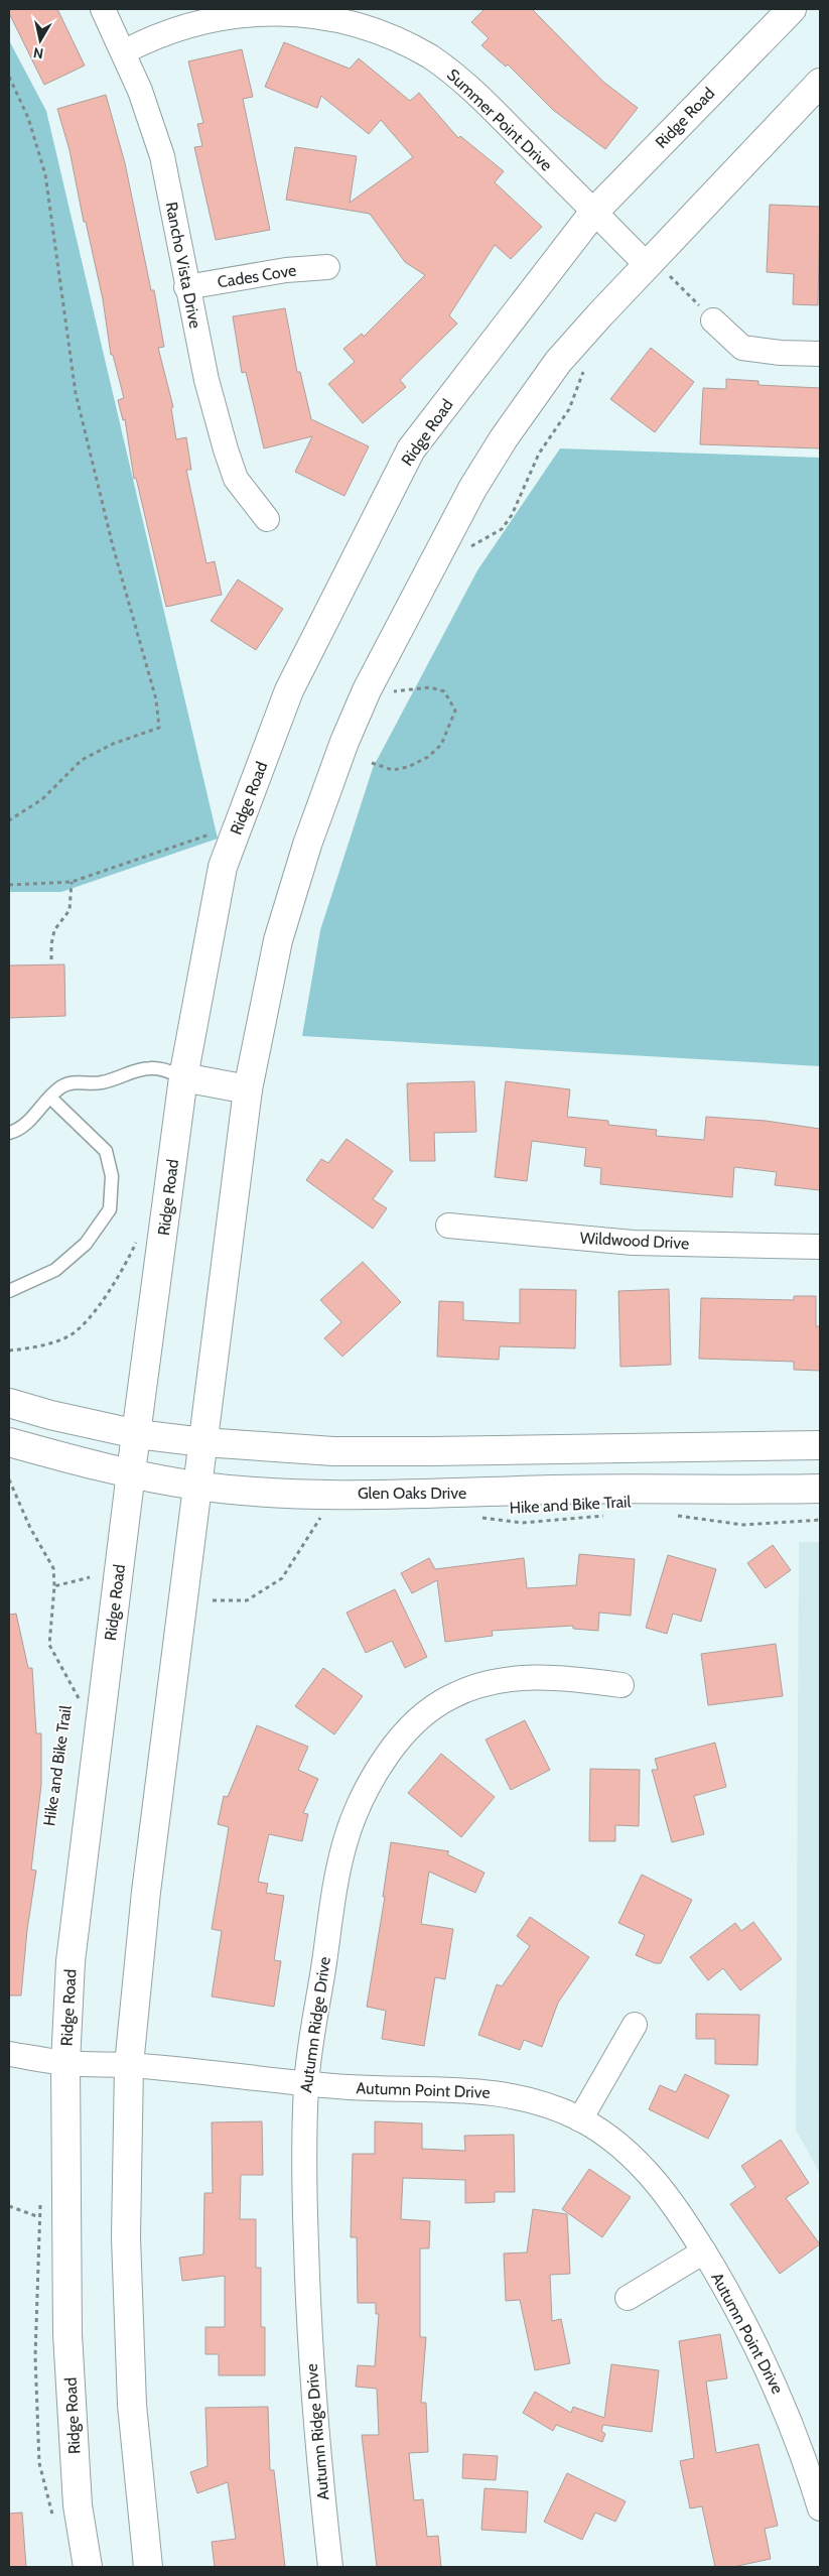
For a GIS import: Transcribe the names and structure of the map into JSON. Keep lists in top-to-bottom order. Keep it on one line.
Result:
{"streets":{"main road":["Ridge Road","Glen Oaks Drive"],"street":["Summer Point Drive","Rancho Vista Drive","Cades Cove","Wildwood Drive","Autumn Ridge Drive","Autumn Point Drive"],"path":["Hike and Bike Trail"]},"crossings":[["Ridge Road","Summer Point Drive"],["Ridge Road","Glen Oaks Drive"],["Ridge Road","Autumn Point Drive"],["Summer Point Drive","Rancho Vista Drive"],["Rancho Vista Drive","Cades Cove"],["Autumn Ridge Drive","Autumn Point Drive"]],"north":"bottom"}
